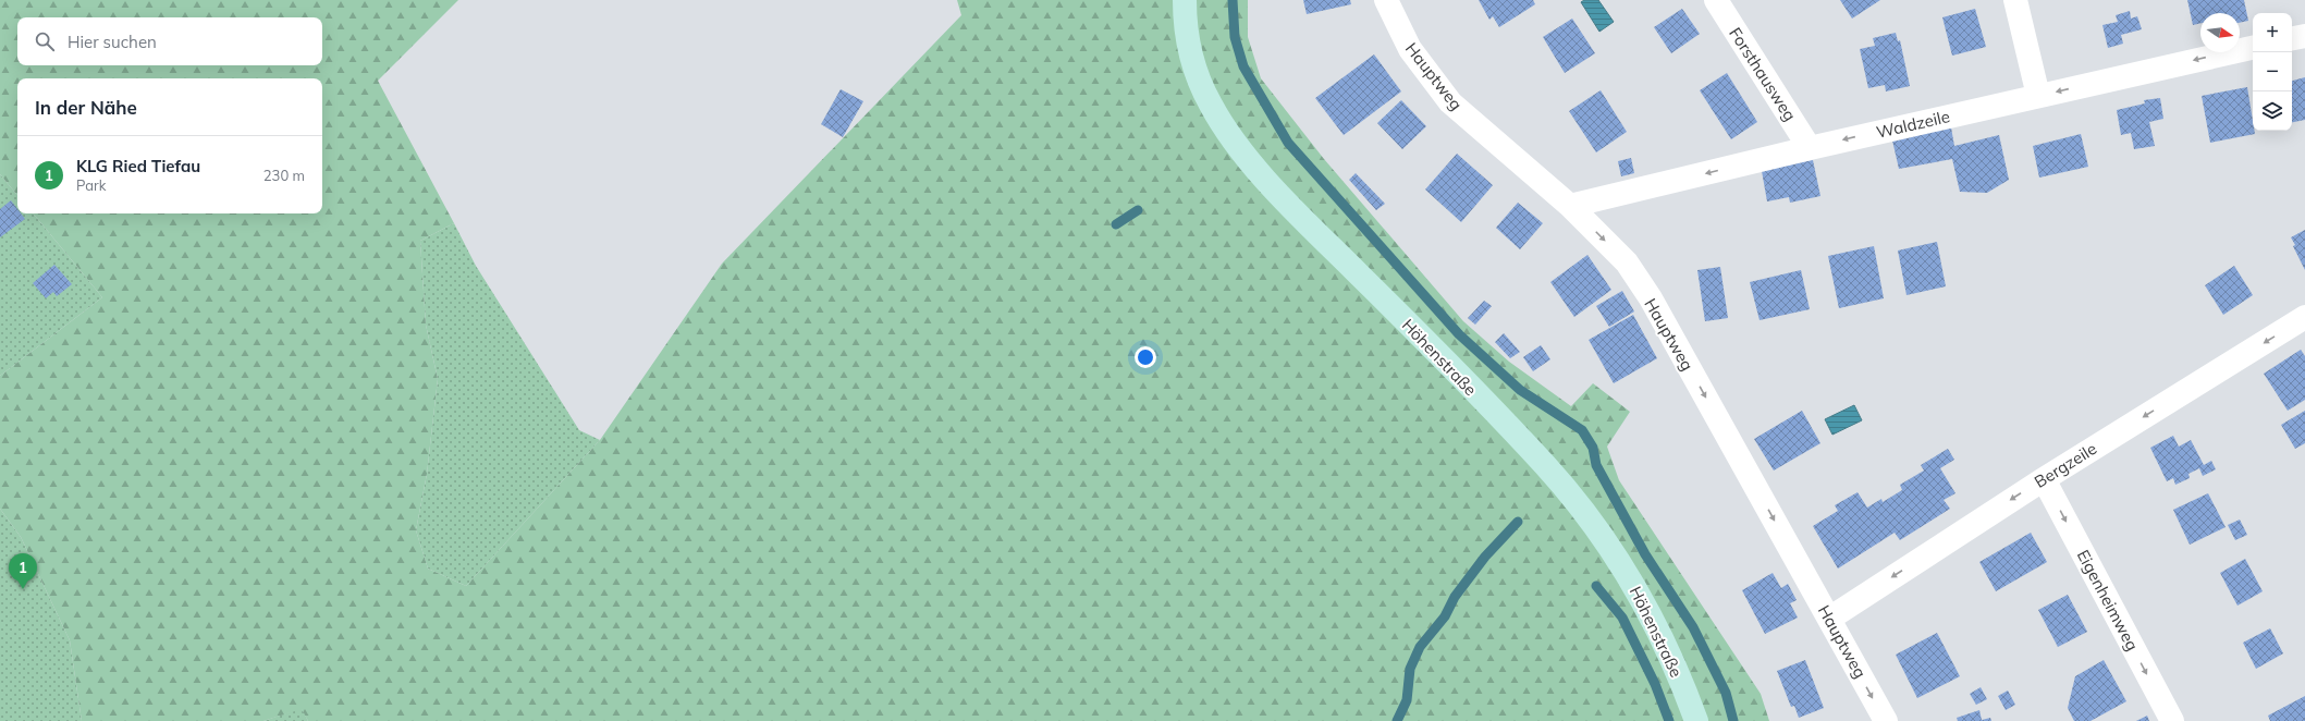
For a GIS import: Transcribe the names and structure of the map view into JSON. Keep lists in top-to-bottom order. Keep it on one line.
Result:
{"streets":{"street":["Forsthausweg","Hauptweg","Waldzeile","Höhenstraße","Bergzeile","Eigenheimweg"]},"crossings":[["Forsthausweg","Waldzeile"],["Hauptweg","Waldzeile"],["Hauptweg","Bergzeile"],["Bergzeile","Eigenheimweg"]],"one_way":["Hauptweg","Waldzeile","Bergzeile","Eigenheimweg"],"north":"right","page":{"map_buttons":["+","−"],"search":"Hier suchen","heading":"In der Nähe","list":[{"mark":"1","name":"KLG Ried Tiefau","note":"Park","value":"230 m"}],"pins":"1"}}
